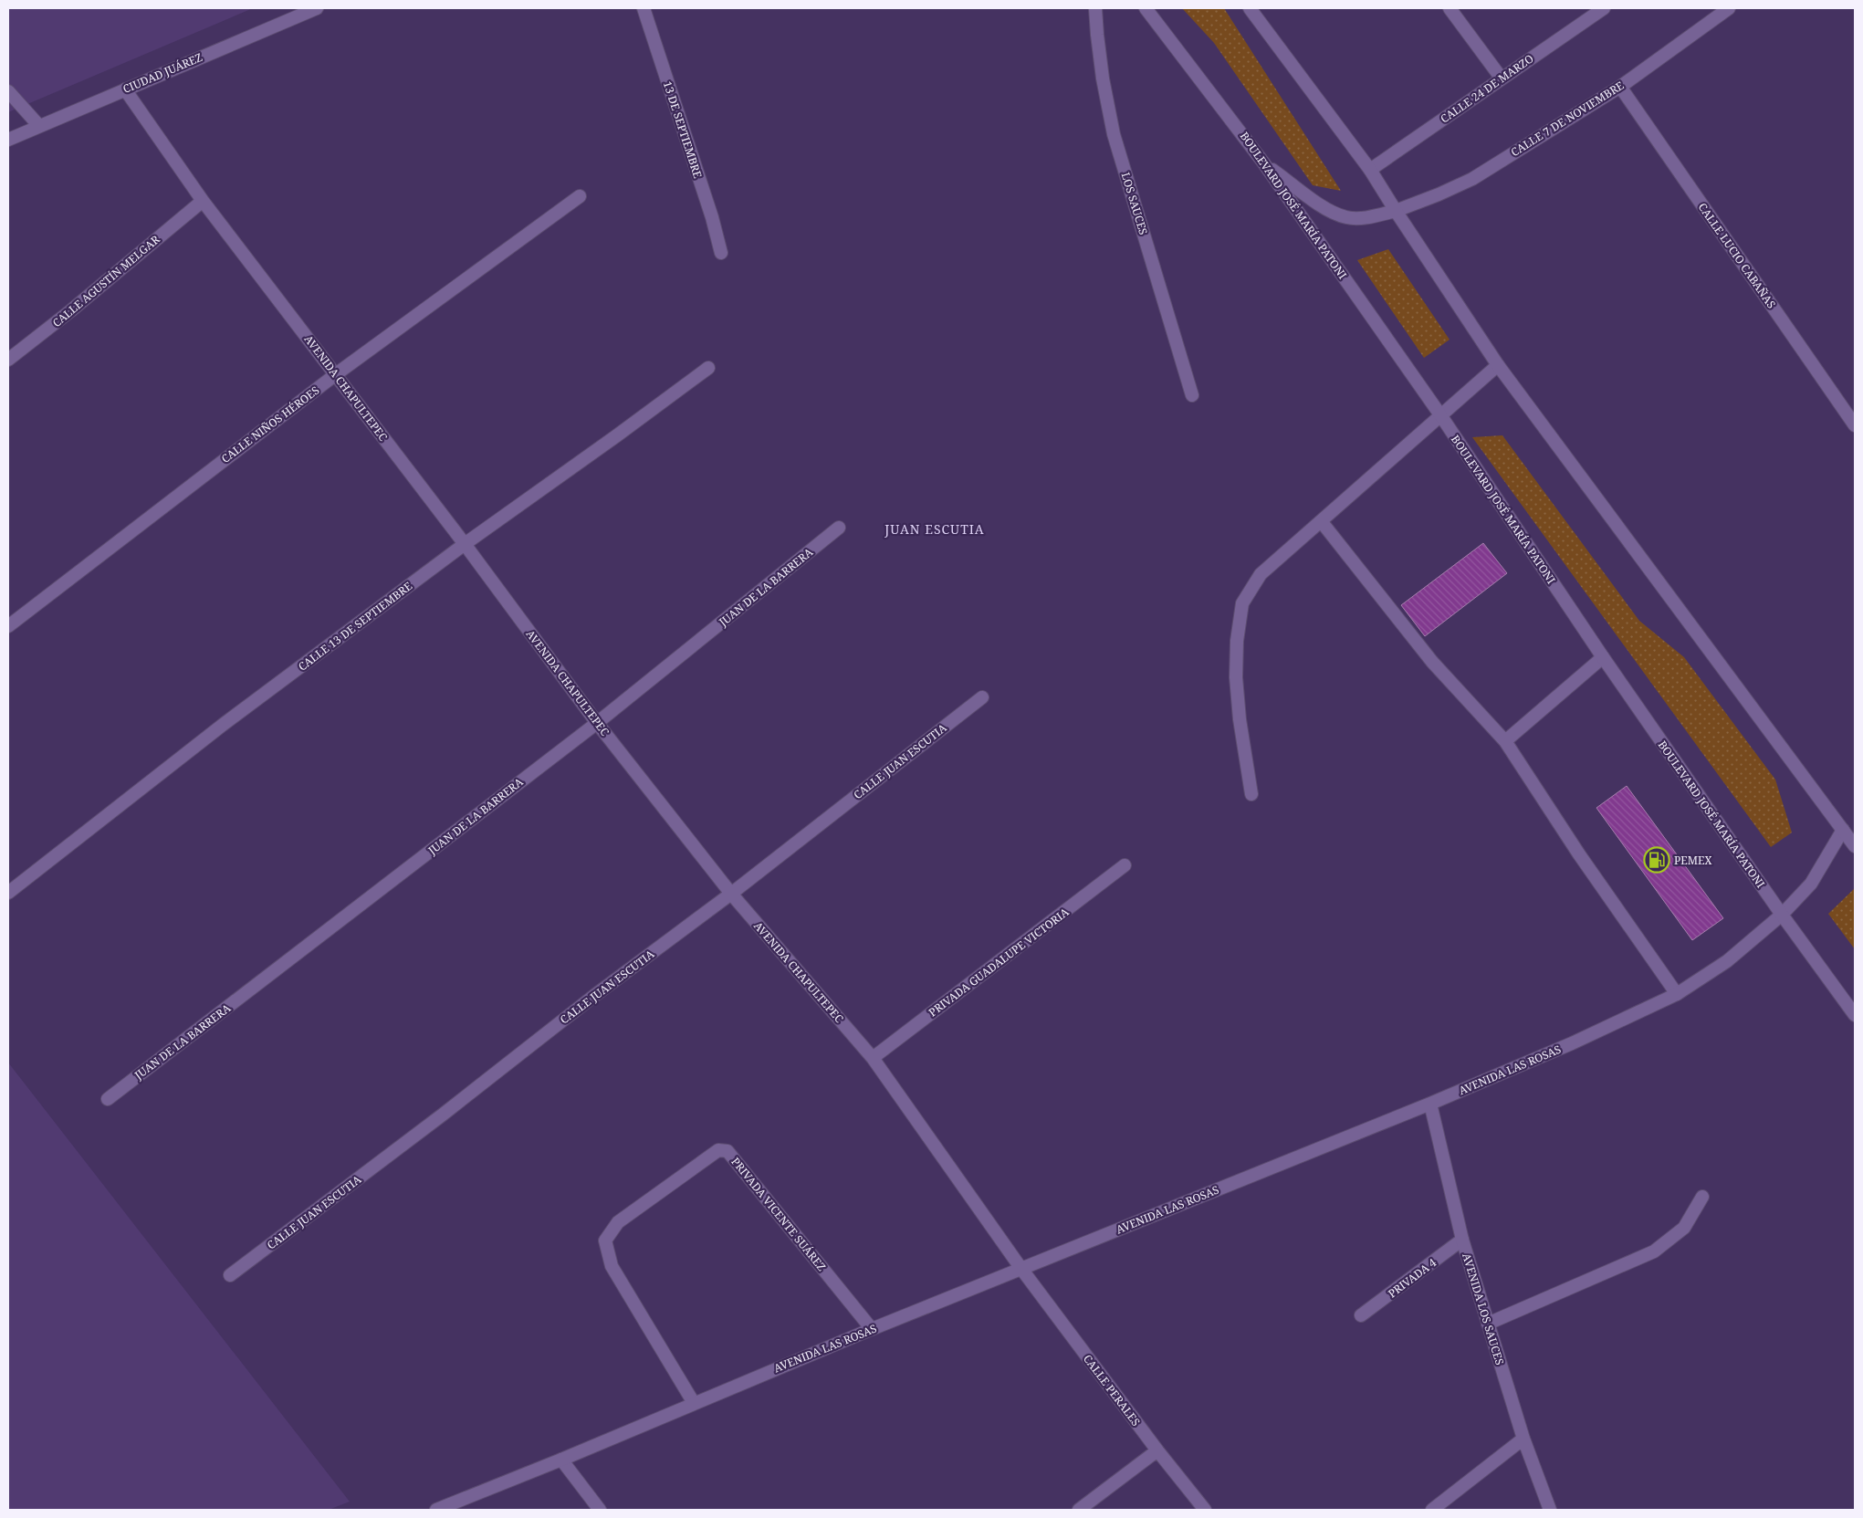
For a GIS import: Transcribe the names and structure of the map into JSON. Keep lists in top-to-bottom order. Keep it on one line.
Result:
{"streets":{"street":["CIUDAD JUÁREZ","CALLE 24 DE MARZO","CALLE 7 DE NOVIEMBRE","13 DE SEPTIEMBRE","LOS SAUCES","BOULEVARD JOSÉ MARÍA PATONI","CALLE LUCIO CABAÑAS","CALLE AGUSTÍN MELGAR","AVENIDA CHAPULTEPEC","CALLE NIÑOS HÉROES","JUAN DE LA BARRERA","CALLE 13 DE SEPTIEMBRE","CALLE JUAN ESCUTIA","PRIVADA GUADALUPE VICTORIA","AVENIDA LAS ROSAS","PRIVADA VICENTE SUÁREZ","PRIVADA 4","AVENIDA LOS SAUCES","CALLE PERALES"]},"crossings":[["CIUDAD JUÁREZ","AVENIDA CHAPULTEPEC"],["CALLE 7 DE NOVIEMBRE","BOULEVARD JOSÉ MARÍA PATONI"],["CALLE 7 DE NOVIEMBRE","CALLE LUCIO CABAÑAS"],["BOULEVARD JOSÉ MARÍA PATONI","AVENIDA LAS ROSAS"],["CALLE AGUSTÍN MELGAR","AVENIDA CHAPULTEPEC"],["AVENIDA CHAPULTEPEC","CALLE NIÑOS HÉROES"],["AVENIDA CHAPULTEPEC","JUAN DE LA BARRERA"],["AVENIDA CHAPULTEPEC","CALLE 13 DE SEPTIEMBRE"],["AVENIDA CHAPULTEPEC","CALLE JUAN ESCUTIA"],["AVENIDA CHAPULTEPEC","PRIVADA GUADALUPE VICTORIA"],["AVENIDA CHAPULTEPEC","AVENIDA LAS ROSAS"],["AVENIDA CHAPULTEPEC","CALLE PERALES"],["AVENIDA LAS ROSAS","PRIVADA VICENTE SUÁREZ"],["AVENIDA LAS ROSAS","AVENIDA LOS SAUCES"],["AVENIDA LAS ROSAS","CALLE PERALES"],["PRIVADA 4","AVENIDA LOS SAUCES"]],"districts":["JUAN ESCUTIA"],"places":{"fuel station":["PEMEX"]}}
